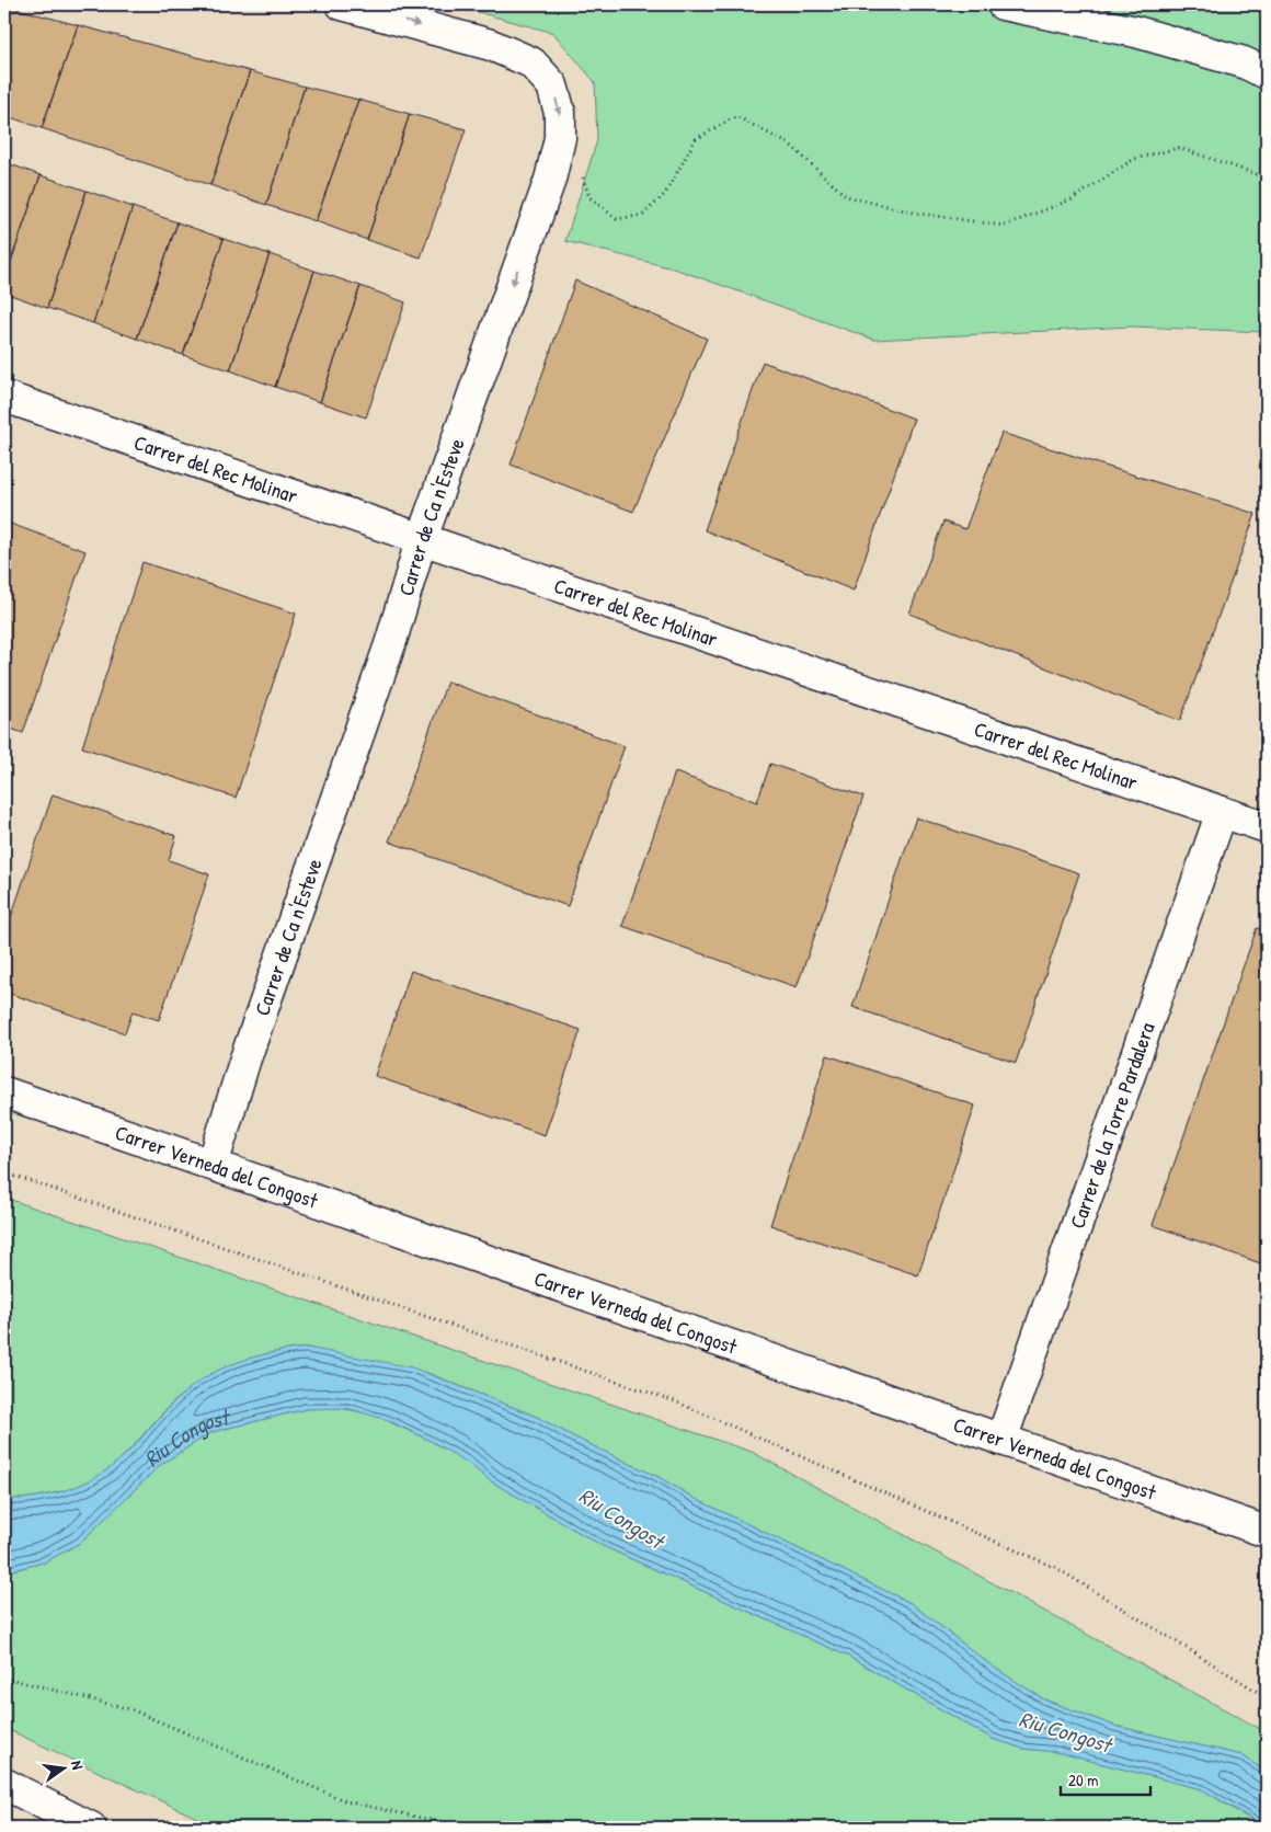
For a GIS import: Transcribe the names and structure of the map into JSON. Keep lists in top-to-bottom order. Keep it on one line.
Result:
{"streets":{"street":["Carrer del Rec Molinar","Carrer de Ca n'Esteve","Carrer de la Torre Pardalera","Carrer Verneda del Congost"]},"crossings":[["Carrer del Rec Molinar","Carrer de Ca n'Esteve"],["Carrer del Rec Molinar","Carrer de la Torre Pardalera"],["Carrer de Ca n'Esteve","Carrer Verneda del Congost"],["Carrer de la Torre Pardalera","Carrer Verneda del Congost"]],"water":["Riu Congost"],"scale_bar":"20 m","north":"right"}
